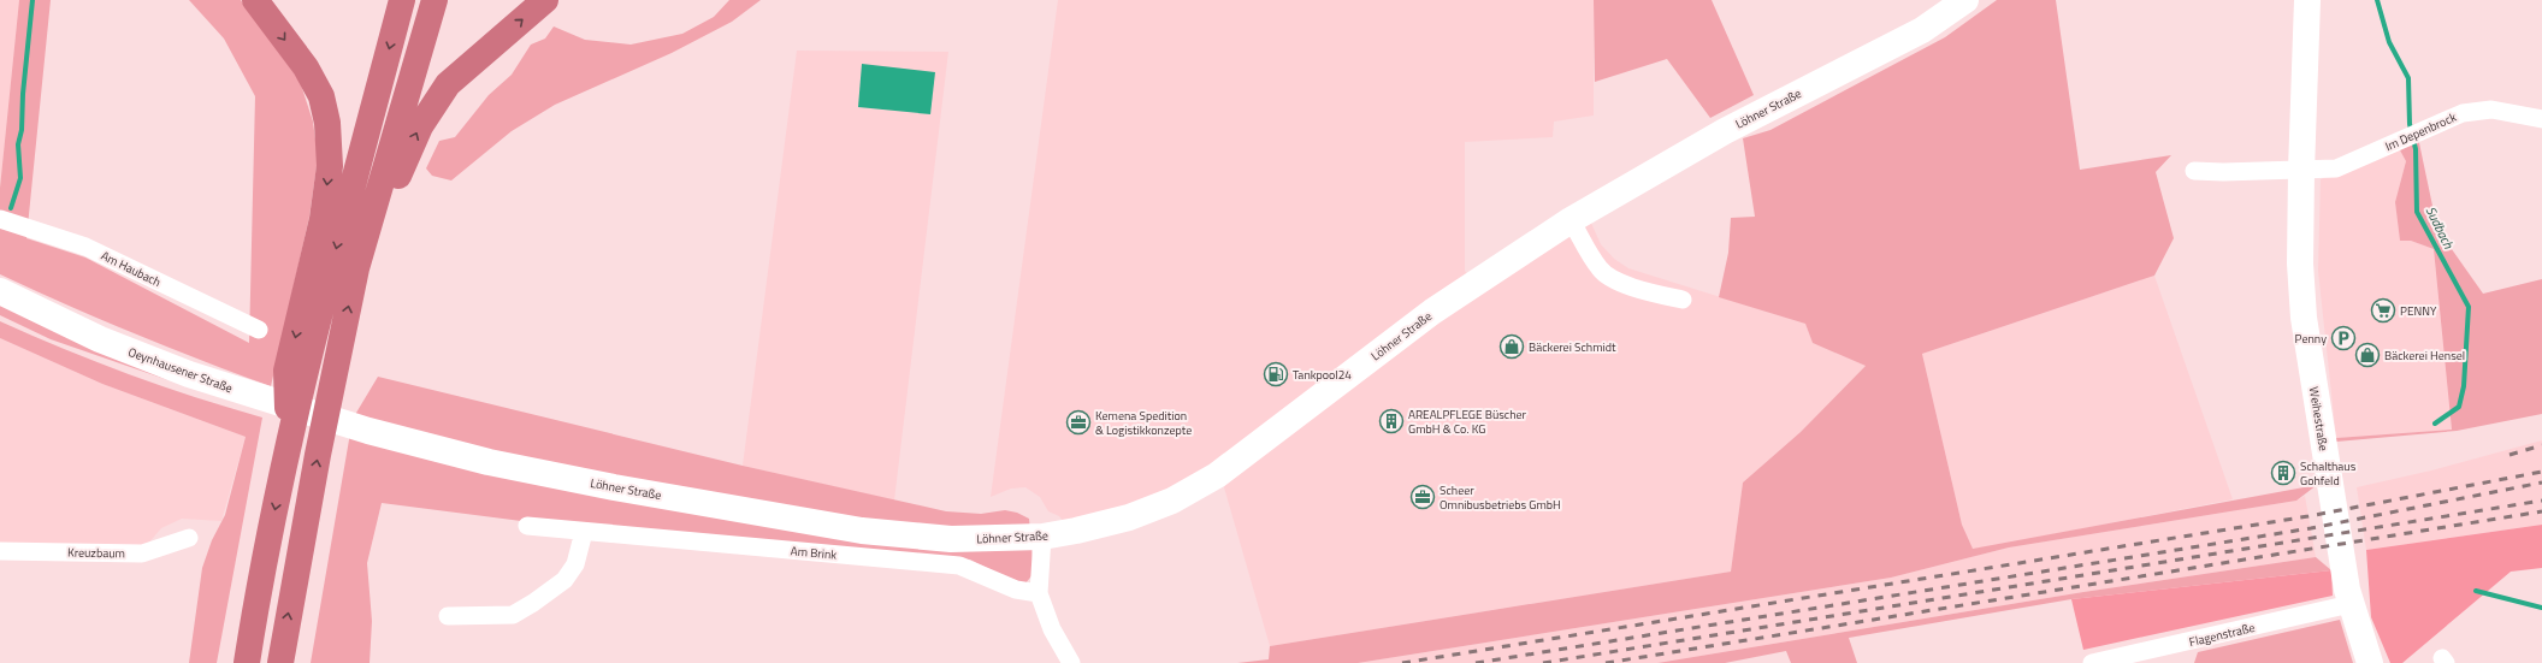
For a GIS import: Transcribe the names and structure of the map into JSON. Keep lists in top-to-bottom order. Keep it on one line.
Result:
{"streets":{"main road":["Löhner Straße","Oeynhausener Straße","Weihestraße"],"street":["Im Depenbrock","Am Haubach","Kreuzbaum","Am Brink","Flagenstraße"]},"crossings":[["Löhner Straße","Oeynhausener Straße"],["Im Depenbrock","Weihestraße"],["Weihestraße","Flagenstraße"]],"water":["Sudbach"],"places":{"supermarket":["PENNY"],"parking":["Penny"],"shop":["Bäckerei Schmidt","Bäckerei Hensel"],"fuel station":["Tankpool24"],"building":["AREALPFLEGE Büscher GmbH & Co. KG","Schalthaus Gohfeld"],"office":["Kemena Spedition & Logistikkonzepte","Scheer Omnibusbetriebs GmbH"]}}
